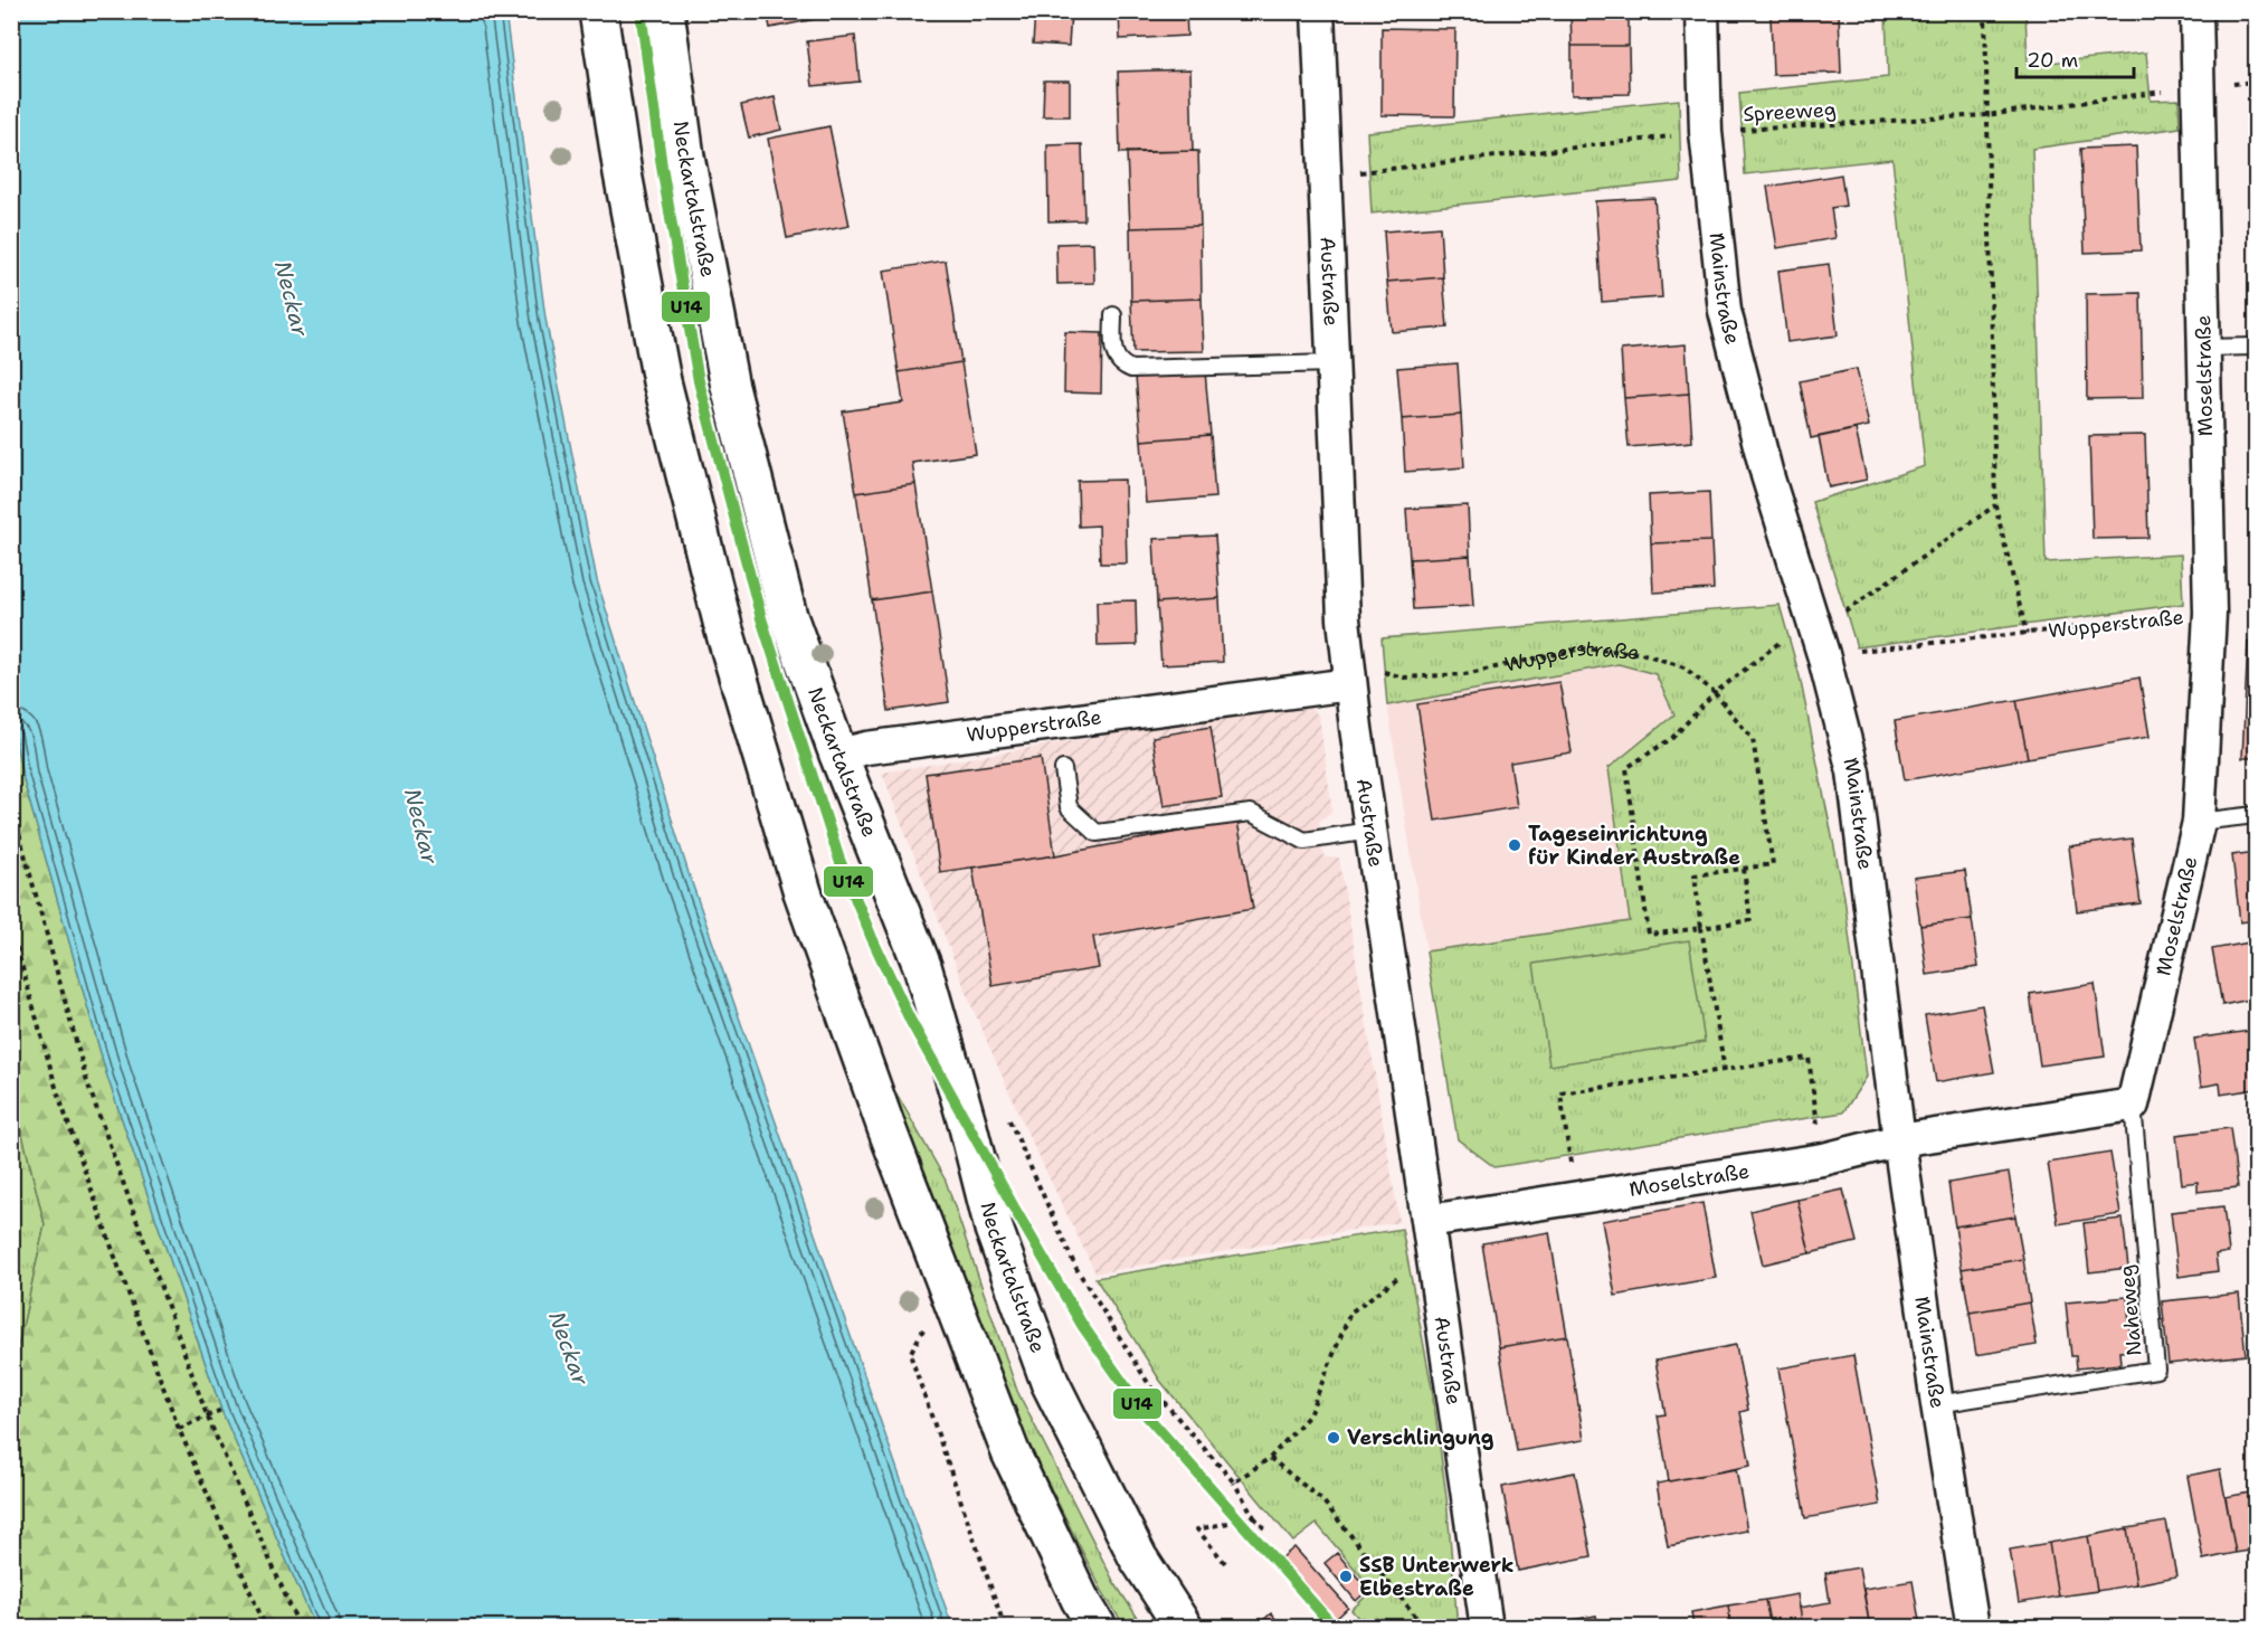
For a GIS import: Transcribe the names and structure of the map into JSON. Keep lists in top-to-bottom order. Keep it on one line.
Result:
{"streets":{"main road":["Neckartalstraße"],"street":["Austraße","Mainstraße","Moselstraße","Wupperstraße"],"lane":["Naheweg"],"path":["Spreeweg"]},"crossings":[["Spreeweg","Austraße"],["Spreeweg","Mainstraße"],["Spreeweg","Moselstraße"],["Neckartalstraße","Wupperstraße"],["Austraße","Moselstraße"],["Austraße","Wupperstraße"],["Mainstraße","Moselstraße"],["Mainstraße","Wupperstraße"],["Mainstraße","Naheweg"],["Moselstraße","Wupperstraße"],["Moselstraße","Naheweg"]],"water":["Neckar"],"places":["Tageseinrichtung für Kinder Austraße","Verschlingung","SSB Unterwerk Elbestraße"],"lines":["transit line U14"],"scale_bar":"20 m"}
